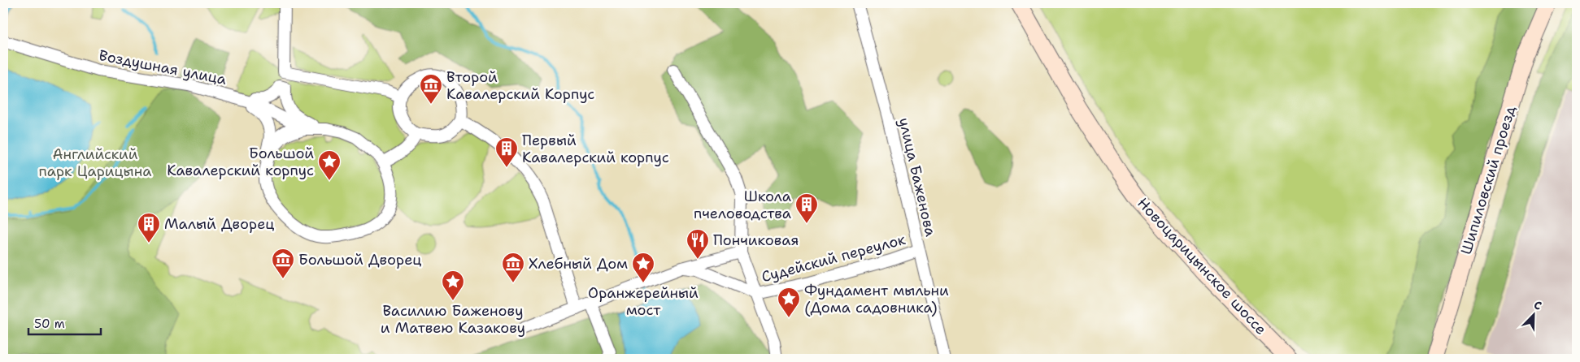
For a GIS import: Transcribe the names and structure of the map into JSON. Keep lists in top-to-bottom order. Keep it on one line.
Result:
{"streets":{"main road":["Шипиловский проезд","Новоцарицынское шоссе"],"street":["Воздушная улица","улица Баженова","Судейский переулок"]},"crossings":[["улица Баженова","Судейский переулок"]],"parks":["Английский парк Царицына"],"places":{"museum":["Второй Кавалерский Корпус","Большой Дворец","Хлебный Дом"],"building":["Первый Кавалерский корпус","Школа пчеловодства","Малый Дворец"],"place":["Большой Кавалерский корпус","Оранжерейный мост","Василию Баженову и Матвею Казакову","Фундамент мыльни (Дома садовника)"],"restaurant":["Пончиковая"]},"scale_bar":"50 m","north":"top right"}
